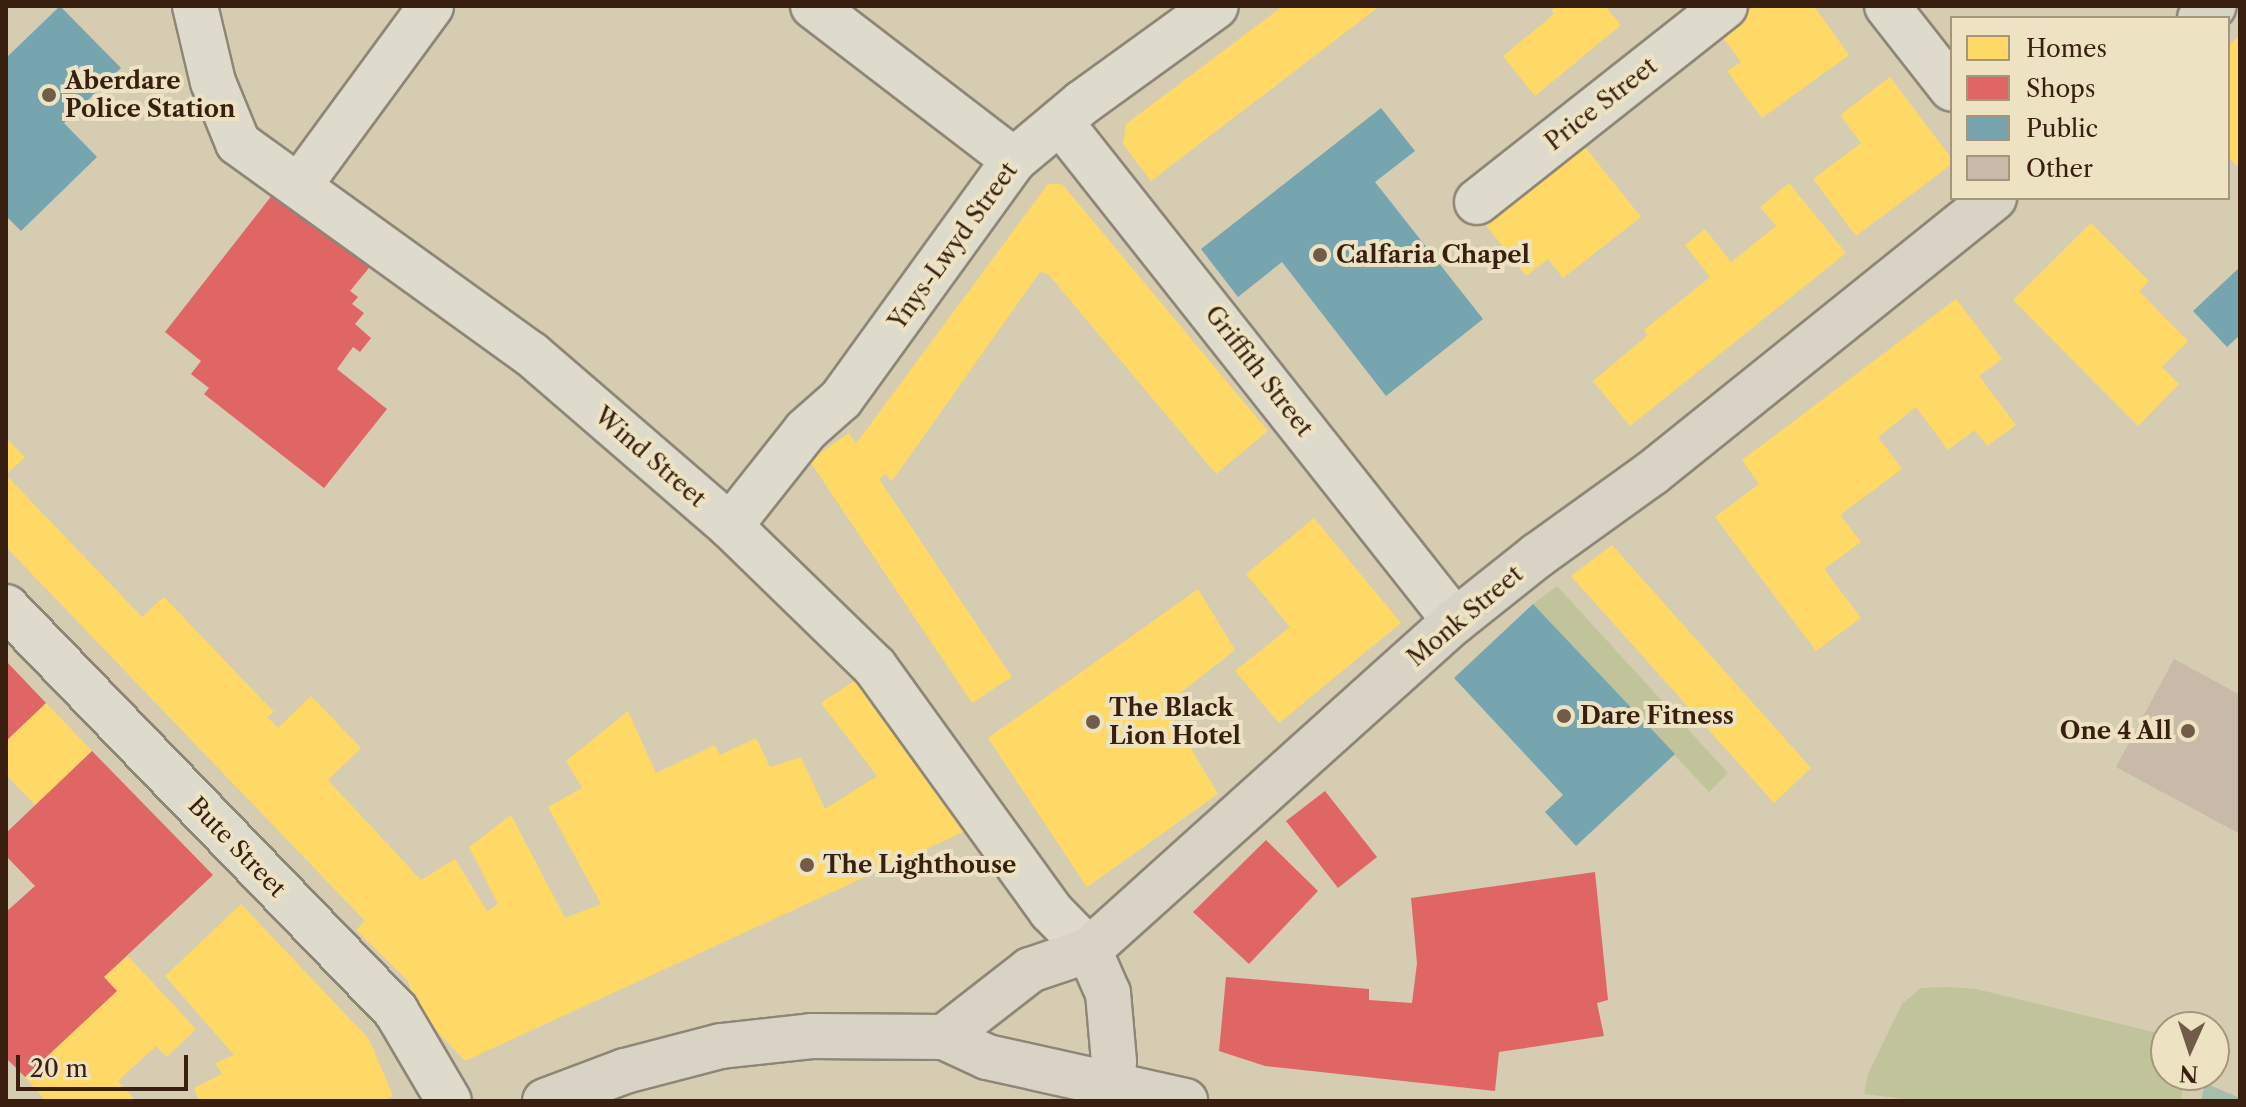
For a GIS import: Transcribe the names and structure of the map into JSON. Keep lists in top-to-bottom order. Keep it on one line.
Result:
{"streets":{"main road":["Monk Street"],"street":["Price Street","Ynys-Lwyd Street","Griffith Street","Wind Street","Bute Street"]},"crossings":[["Ynys-Lwyd Street","Griffith Street"],["Ynys-Lwyd Street","Wind Street"],["Griffith Street","Monk Street"],["Wind Street","Monk Street"]],"places":["Aberdare Police Station","Calfaria Chapel","Dare Fitness","The Black Lion Hotel","One 4 All","The Lighthouse"],"legend":["Homes","Shops","Public","Other"],"scale_bar":"20 m","north":"bottom"}
